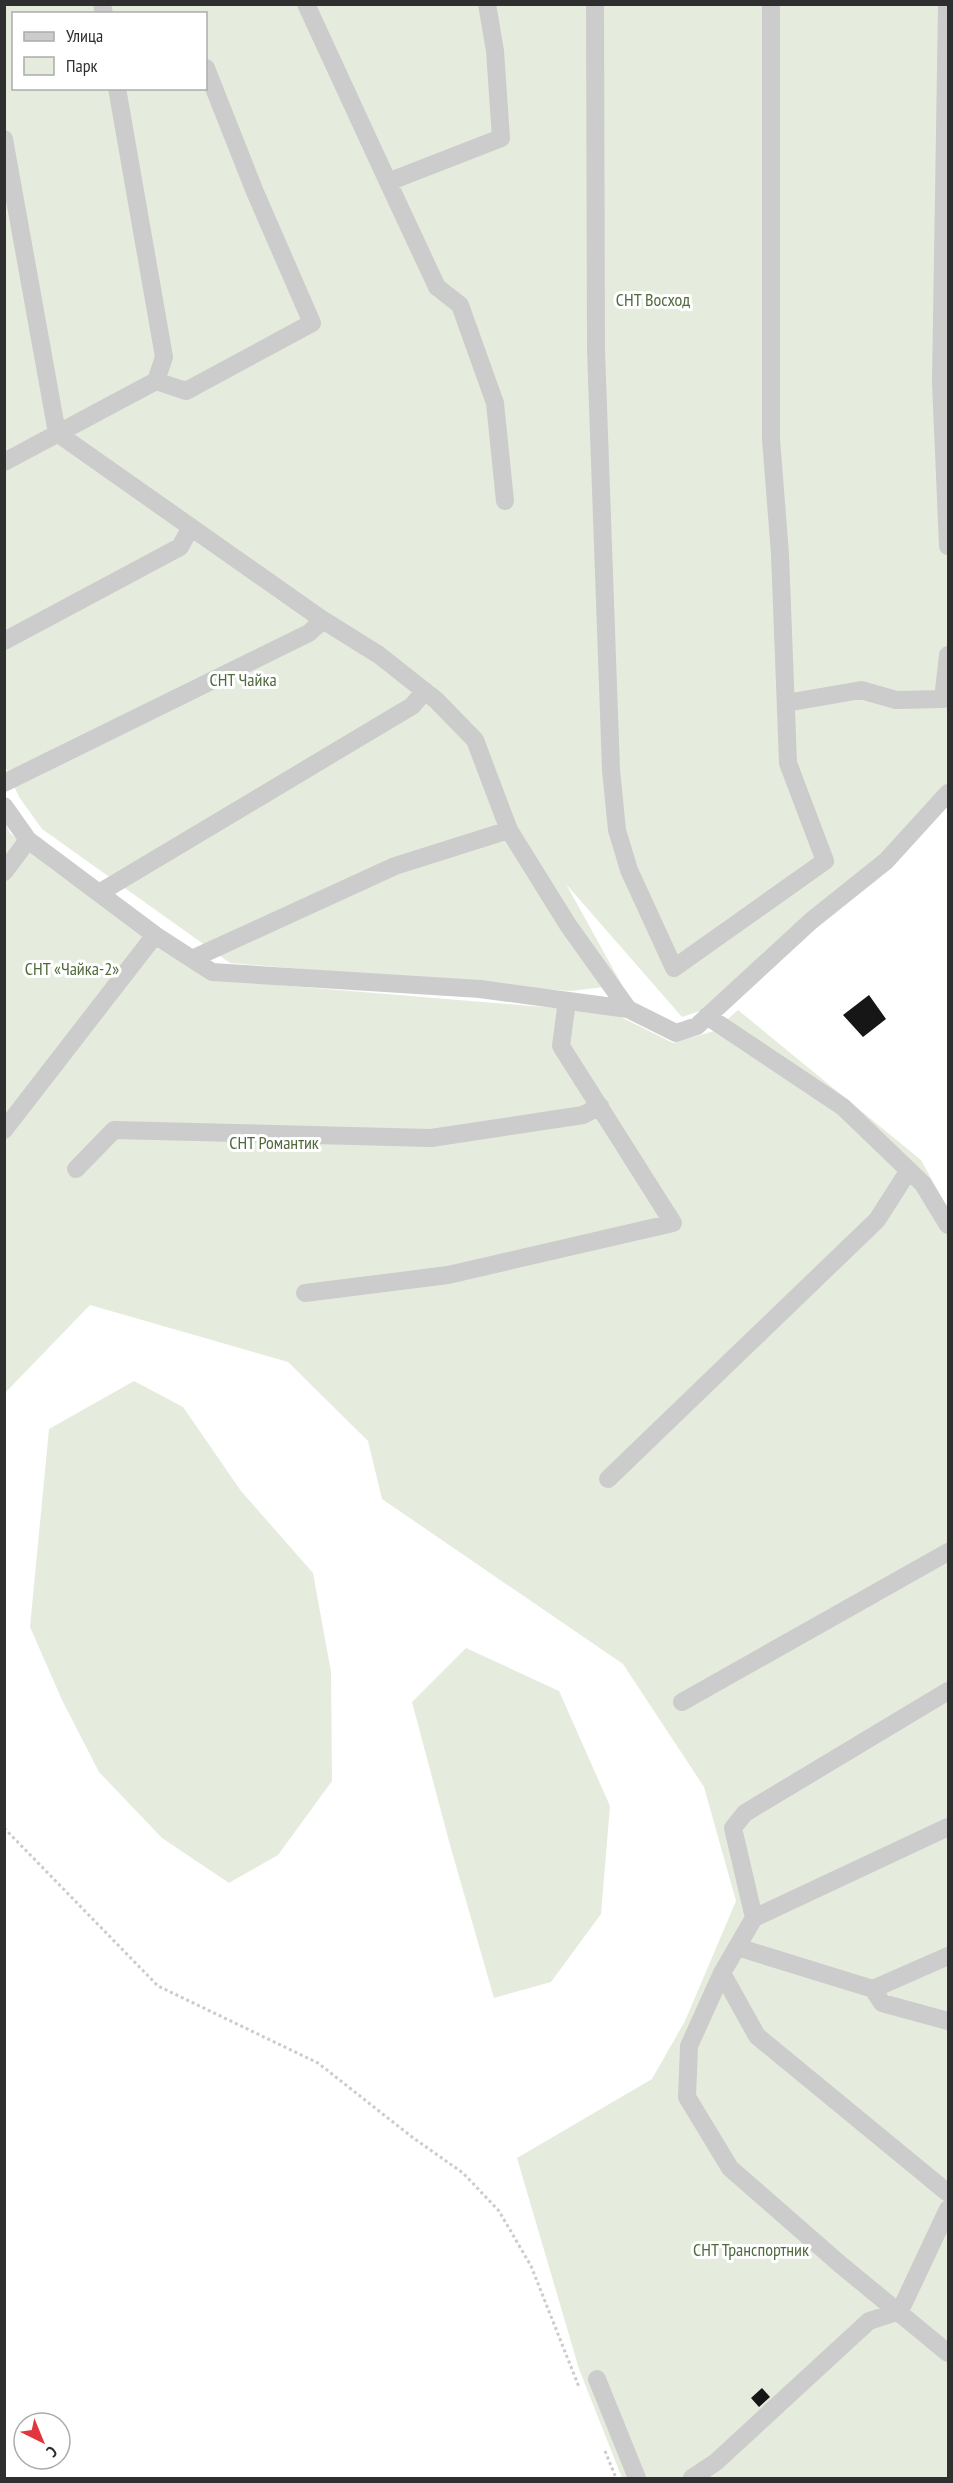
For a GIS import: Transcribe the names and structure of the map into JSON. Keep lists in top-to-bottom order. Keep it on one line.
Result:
{"parks":["СНТ Восход","СНТ Чайка","СНТ «Чайка-2»","СНТ Романтик","СНТ Транспортник"],"legend":["Улица","Парк"],"north":"bottom right"}
